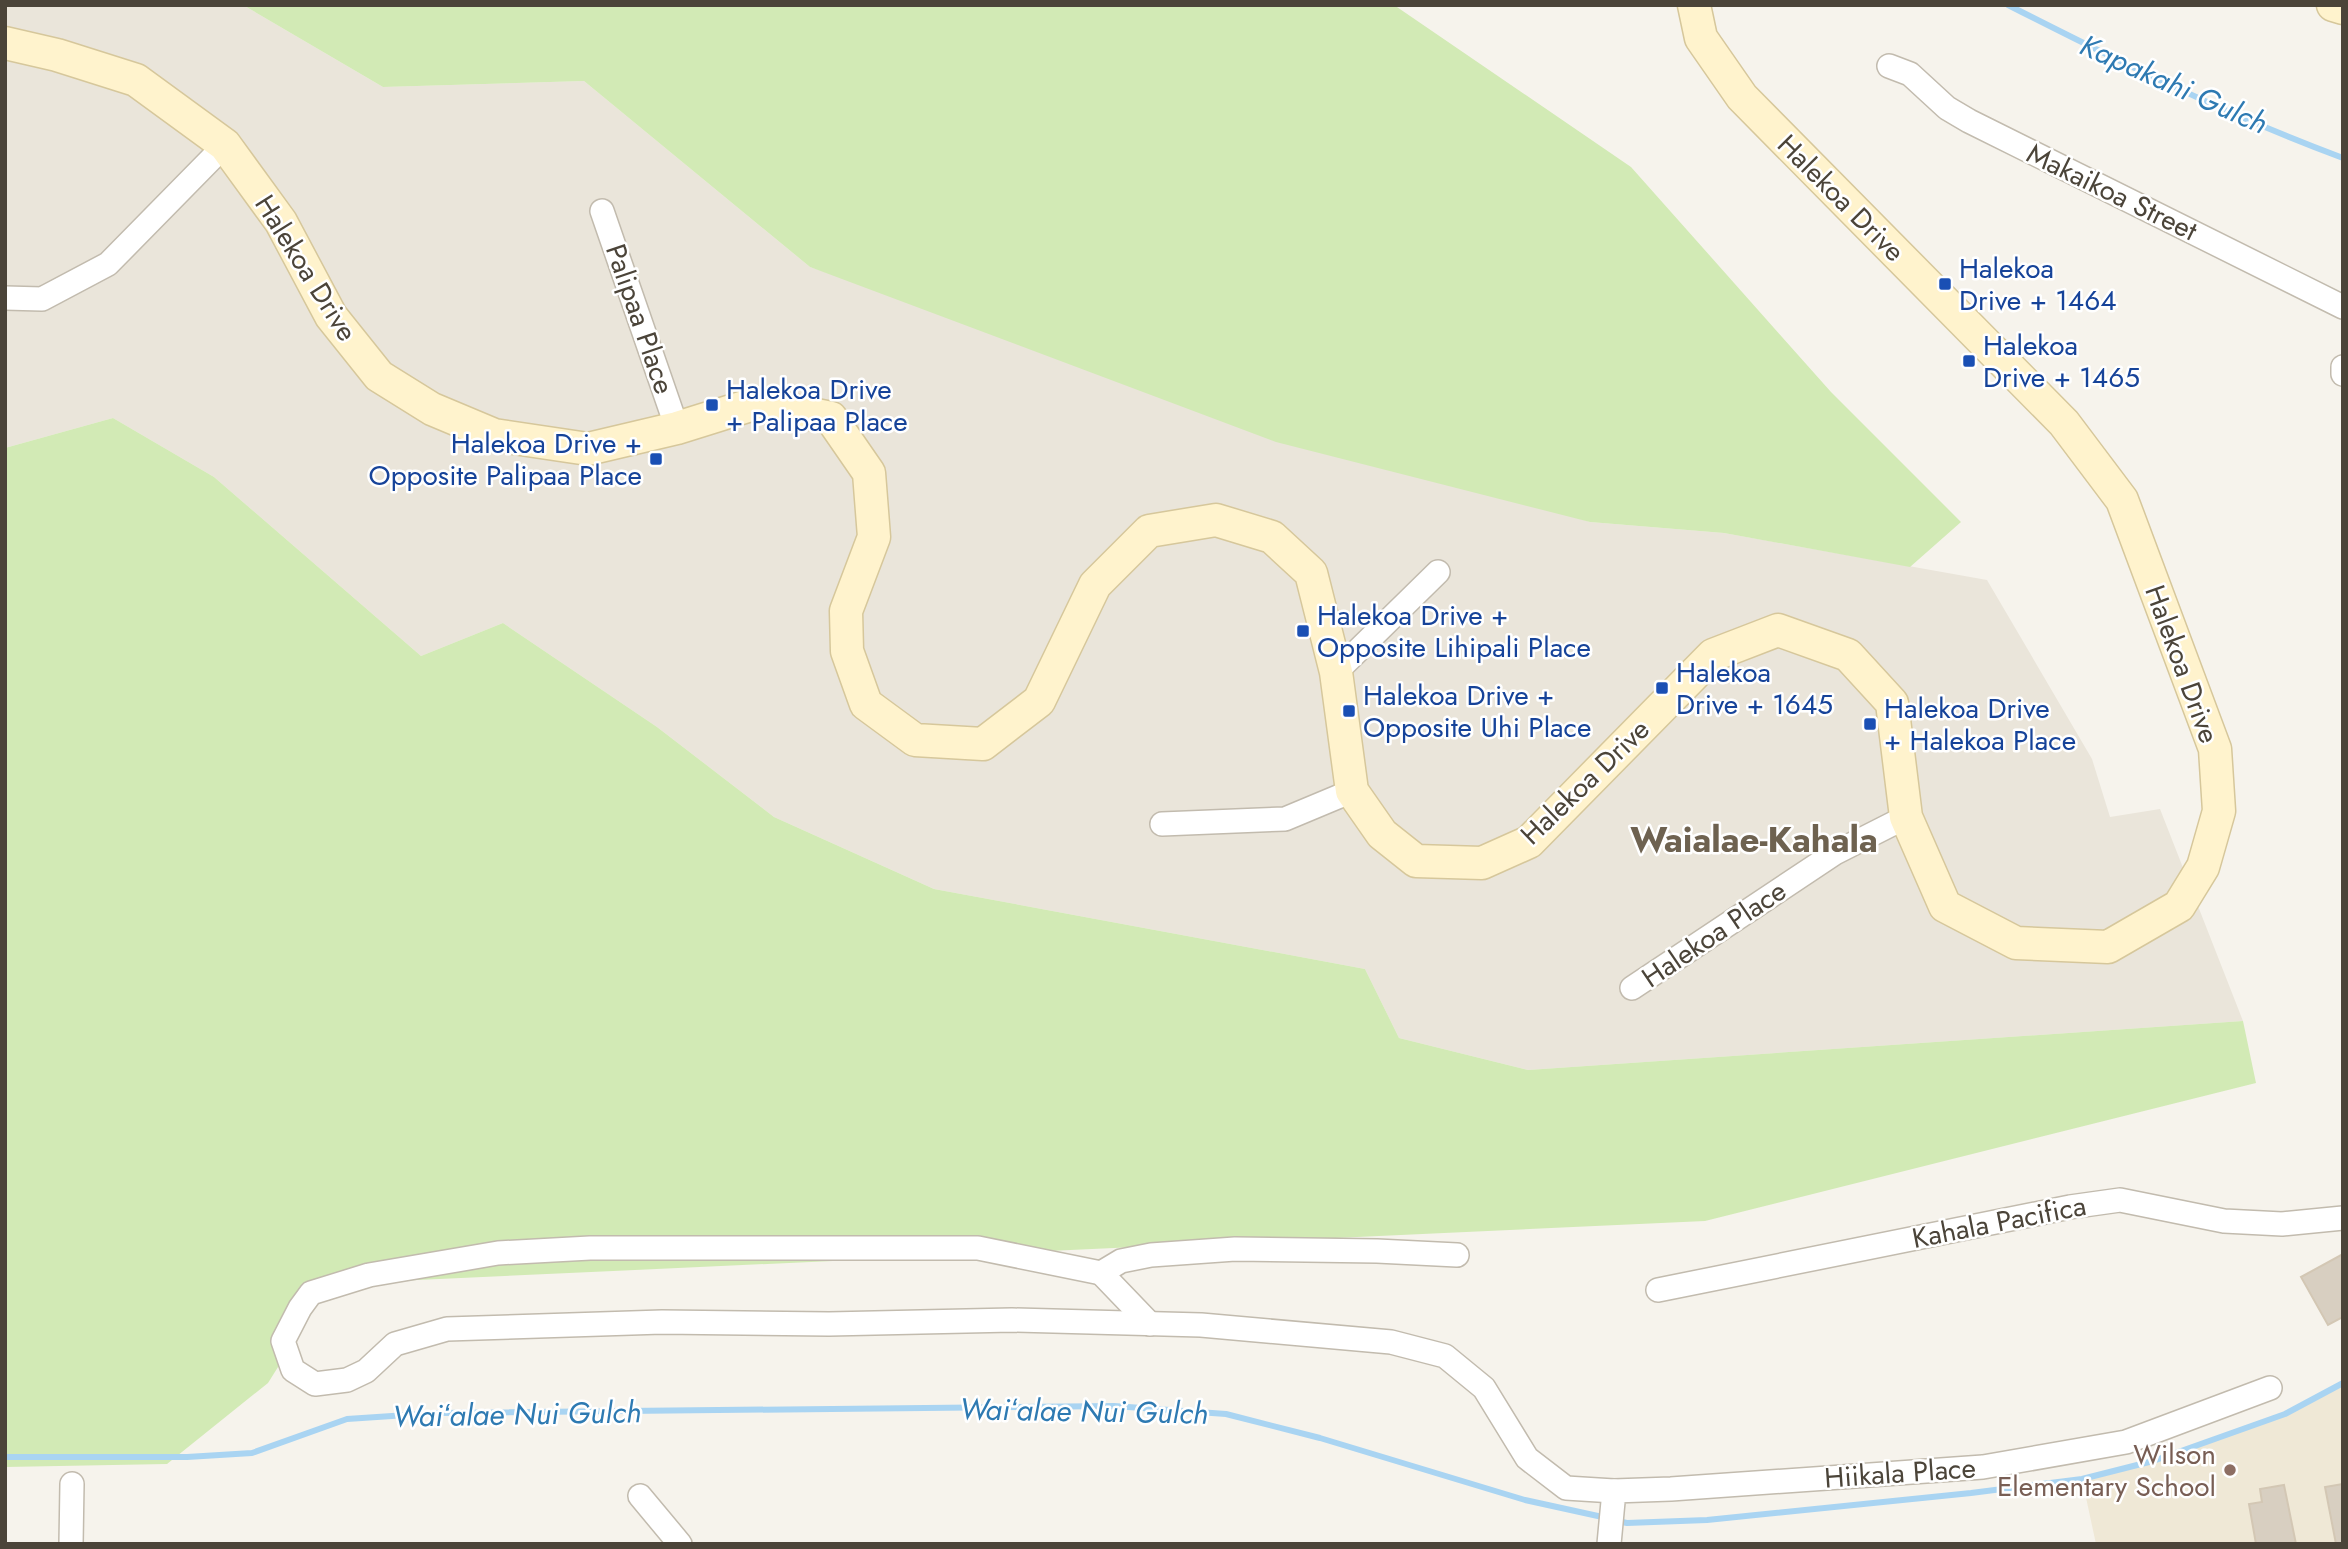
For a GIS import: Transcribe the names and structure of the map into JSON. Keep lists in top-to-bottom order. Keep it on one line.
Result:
{"streets":{"street":["Makaikoa Street","Halekoa Drive","Palipaa Place","Halekoa Place","Kahala Pacifica","Hiikala Place"]},"crossings":[["Halekoa Drive","Palipaa Place"],["Halekoa Drive","Halekoa Place"]],"districts":["Waialae-Kahala"],"water":["Kapakahi Gulch","Waiʻalae Nui Gulch"],"places":{"transit":["Halekoa Drive + 1464","Halekoa Drive + 1465","Halekoa Drive + Palipaa Place","Halekoa Drive + Opposite Palipaa Place","Halekoa Drive + Opposite Lihipali Place","Halekoa Drive + 1645","Halekoa Drive + Opposite Uhi Place","Halekoa Drive + Halekoa Place"],"other":["Wilson Elementary School"]}}
